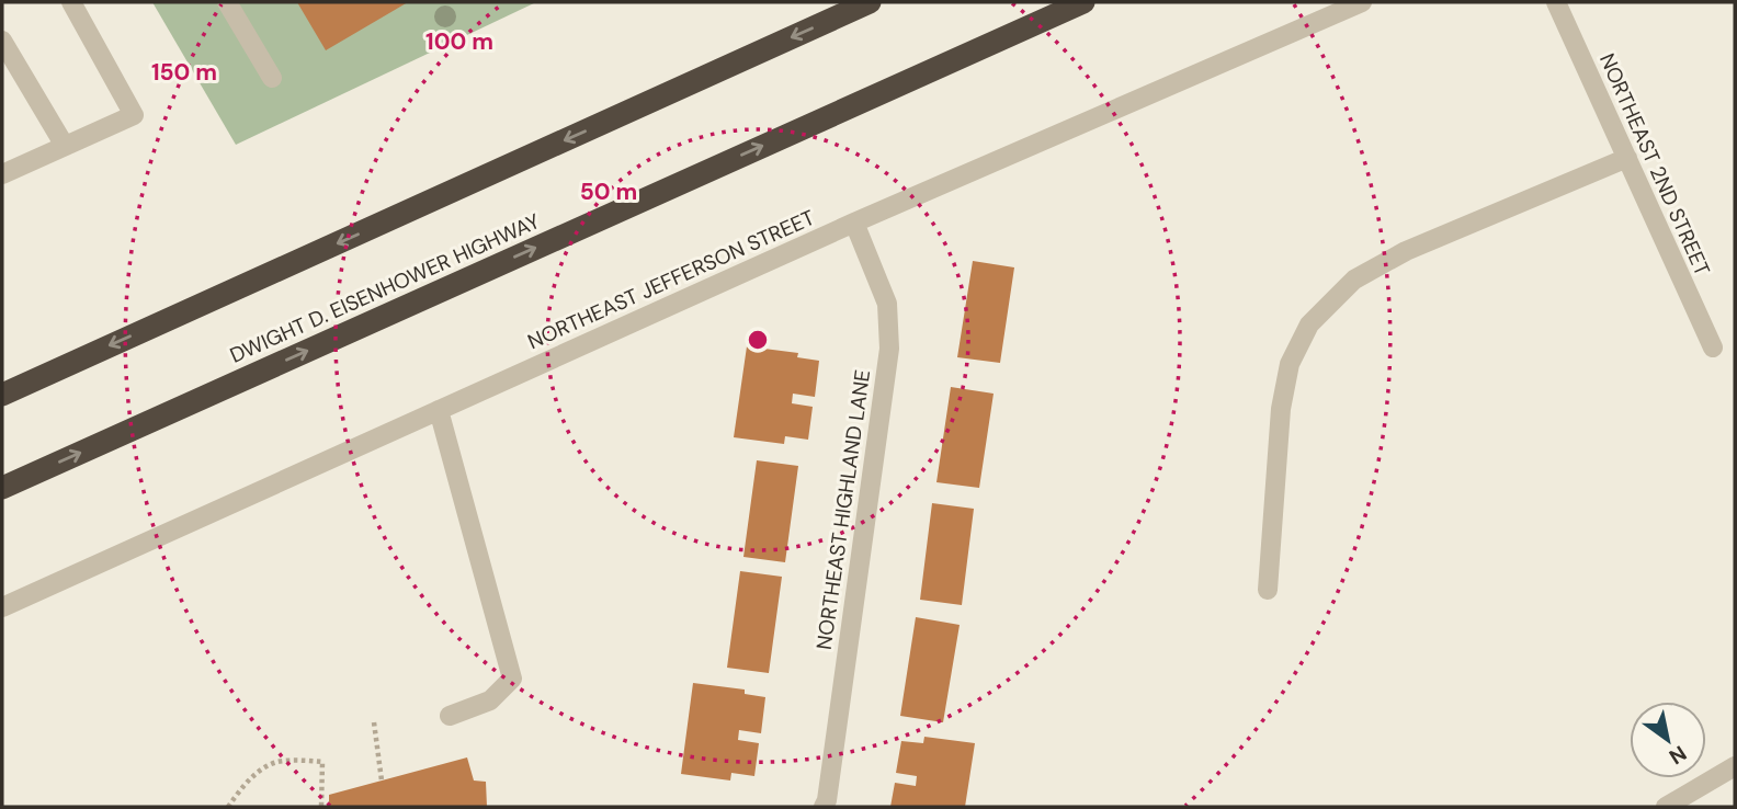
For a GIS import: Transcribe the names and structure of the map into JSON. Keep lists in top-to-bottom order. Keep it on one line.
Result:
{"streets":{"highway":["DWIGHT D. EISENHOWER HIGHWAY"],"street":["NORTHEAST 2ND STREET","NORTHEAST JEFFERSON STREET","NORTHEAST HIGHLAND LANE"]},"crossings":[["NORTHEAST JEFFERSON STREET","NORTHEAST HIGHLAND LANE"]],"north":"bottom right","rings":["100 m","150 m","50 m"]}
